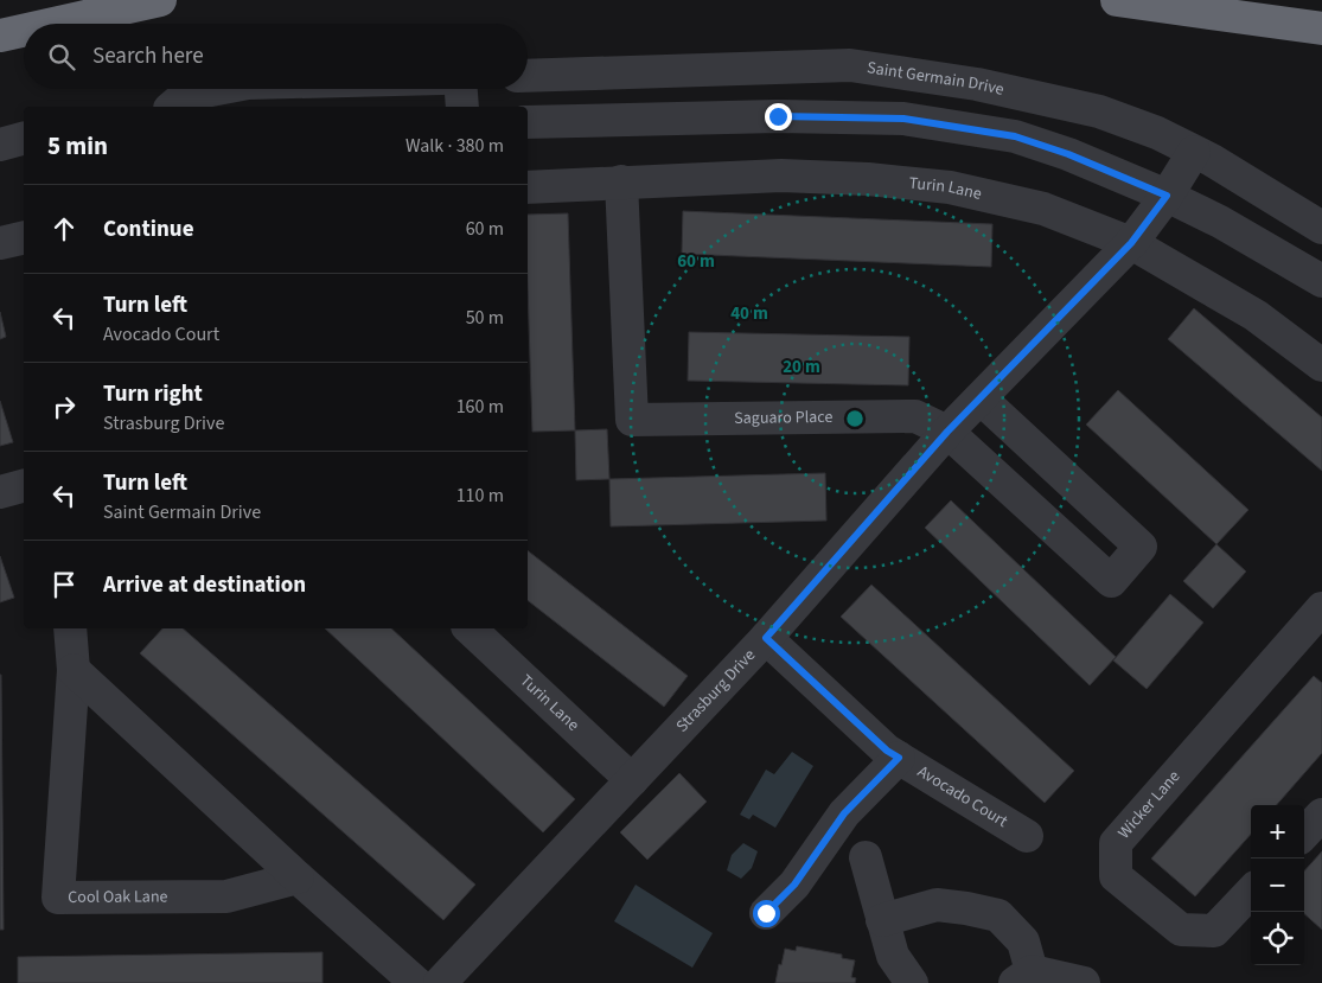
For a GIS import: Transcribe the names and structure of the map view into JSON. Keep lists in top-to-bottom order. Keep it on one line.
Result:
{"streets":{"street":["Saint Germain Drive","Turin Lane","Saguaro Place","Strasburg Drive","Avocado Court","Wicker Lane","Cool Oak Lane"]},"crossings":[["Saint Germain Drive","Strasburg Drive"],["Turin Lane","Saguaro Place"],["Turin Lane","Strasburg Drive"],["Saguaro Place","Strasburg Drive"],["Strasburg Drive","Avocado Court"]],"page":{"search":"Search here","heading":["5 min","Walk · 380 m"],"list":[["Continue","60 m"],["Turn left","Avocado Court","50 m"],["Turn right","Strasburg Drive","160 m"],["Turn left","Saint Germain Drive","110 m"],"Arrive at destination"],"map_buttons":["+","−"]},"rings":["60 m","40 m","20 m"]}
